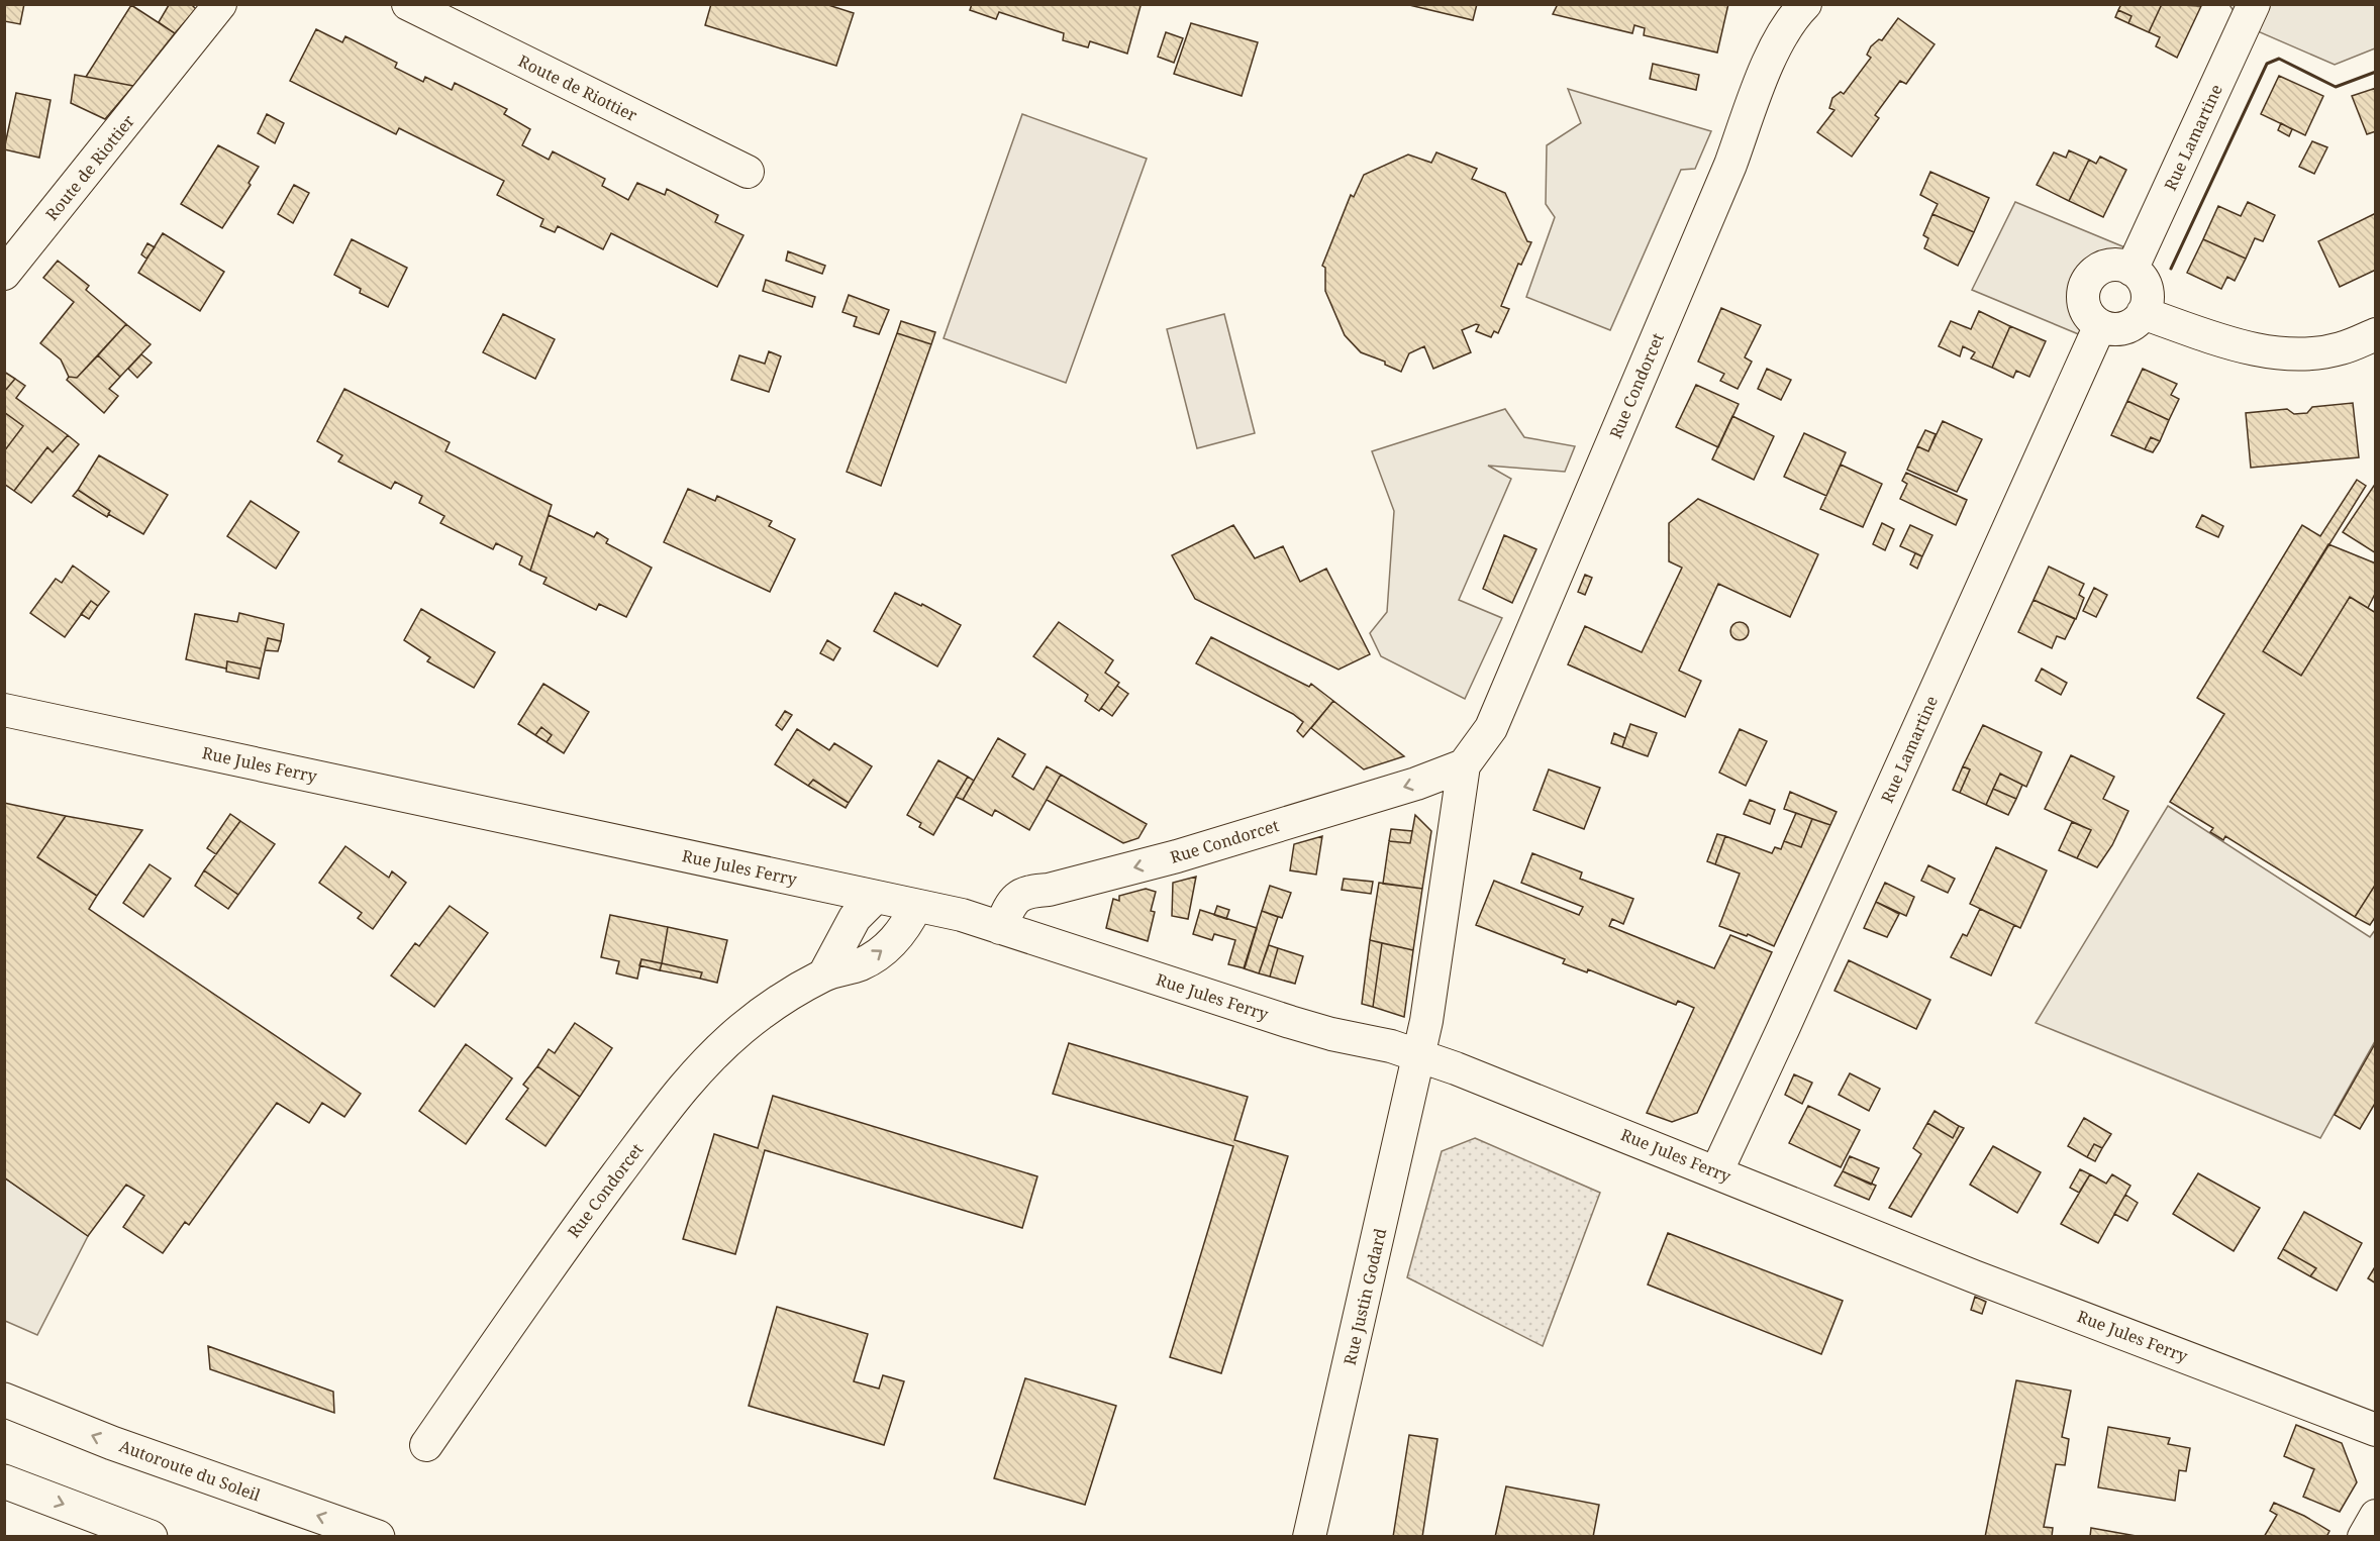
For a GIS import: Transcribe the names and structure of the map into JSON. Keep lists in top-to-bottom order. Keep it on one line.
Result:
{"streets":{"highway":["Autoroute du Soleil"],"street":["Route de Riottier","Rue Lamartine","Rue Condorcet","Rue Jules Ferry","Rue Justin Godard"]},"crossings":[["Rue Lamartine","Rue Jules Ferry"],["Rue Condorcet","Rue Jules Ferry"],["Rue Condorcet","Rue Justin Godard"],["Rue Jules Ferry","Rue Justin Godard"]]}
